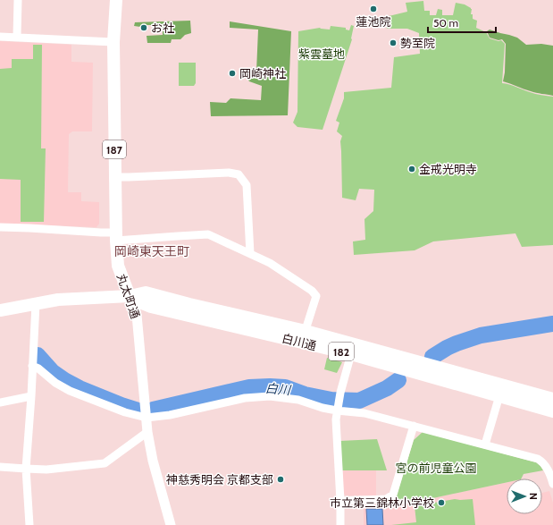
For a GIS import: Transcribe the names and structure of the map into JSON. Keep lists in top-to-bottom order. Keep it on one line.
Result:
{"streets":{"main road":["187","丸太町通","白川通","182"]},"crossings":[["丸太町通","白川通"]],"districts":["岡崎東天王町"],"water":["白川"],"parks":["紫雲墓地","宮の前児童公園"],"places":["蓮池院","お社","勢至院","岡崎神社","金戒光明寺","神慈秀明会 京都支部","市立第三錦林小学校"],"scale_bar":"50 m","north":"right"}
